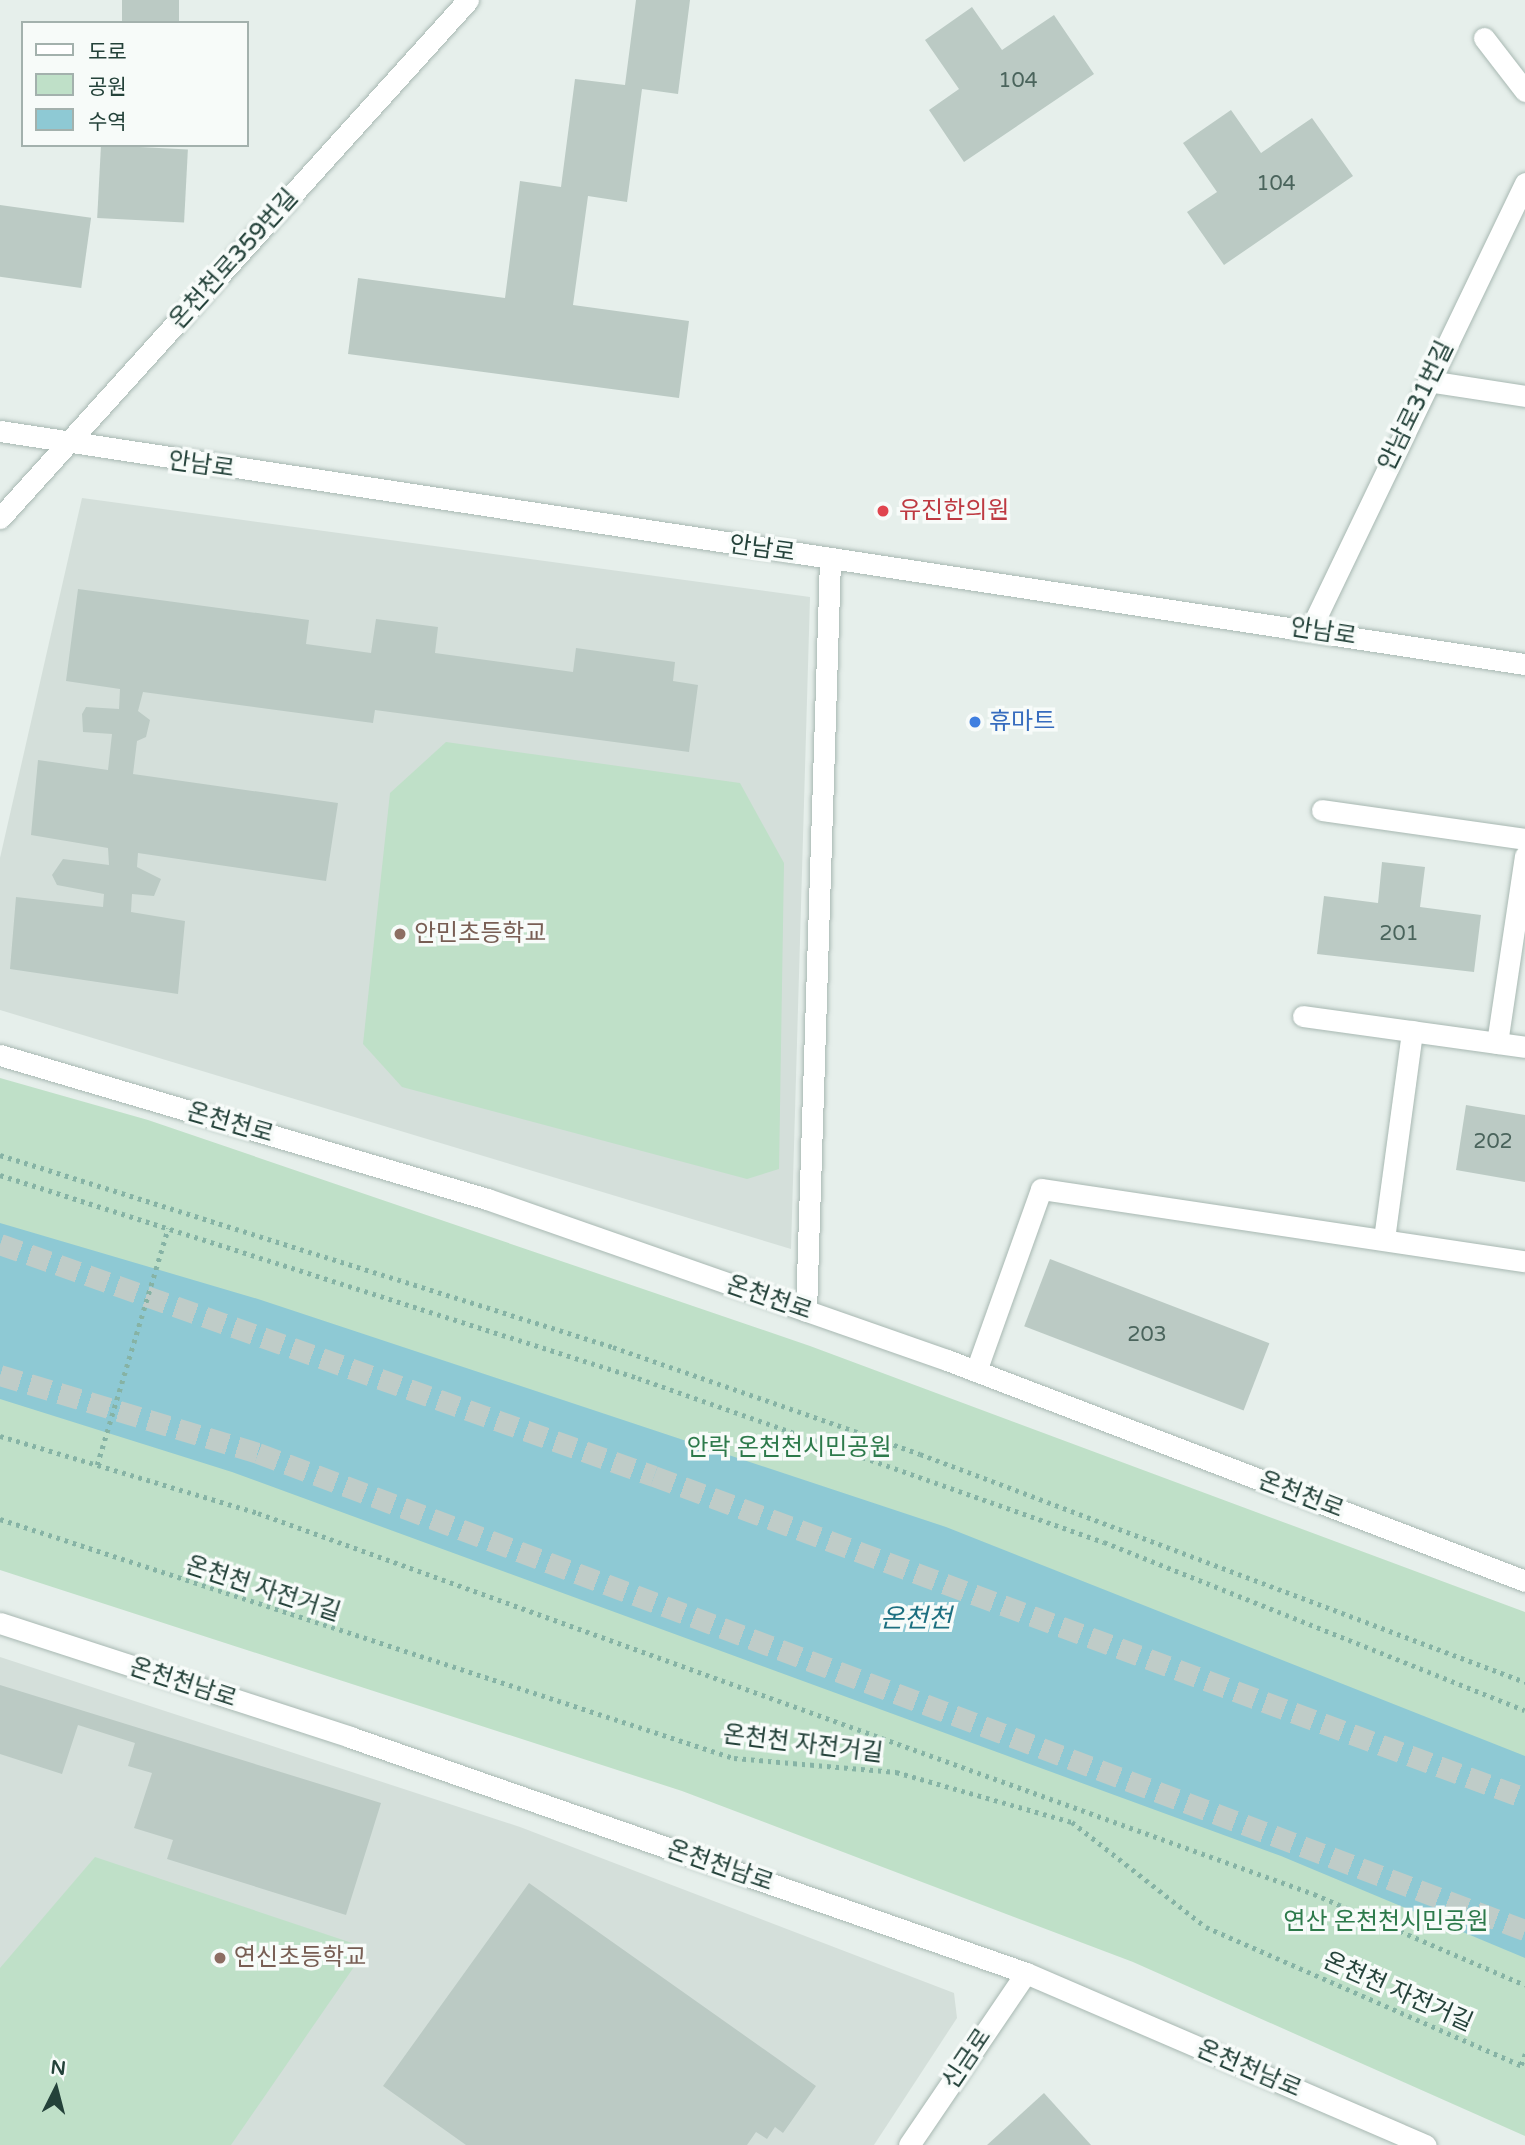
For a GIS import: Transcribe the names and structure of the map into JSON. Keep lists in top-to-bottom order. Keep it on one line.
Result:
{"streets":{"street":["온천천로359번길","안남로31번길","안남로","온천천로","온천천남로","신금로"],"path":["온천천 자전거길"]},"crossings":[["온천천로359번길","안남로"],["안남로31번길","안남로"],["온천천남로","신금로"]],"water":["온천천"],"parks":["안락 온천천시민공원","연산 온천천시민공원"],"places":["유진한의원","휴마트","안민초등학교","연신초등학교"],"house_numbers":["104","104","201","202","203"],"legend":["도로","공원","수역"],"north":"top"}
